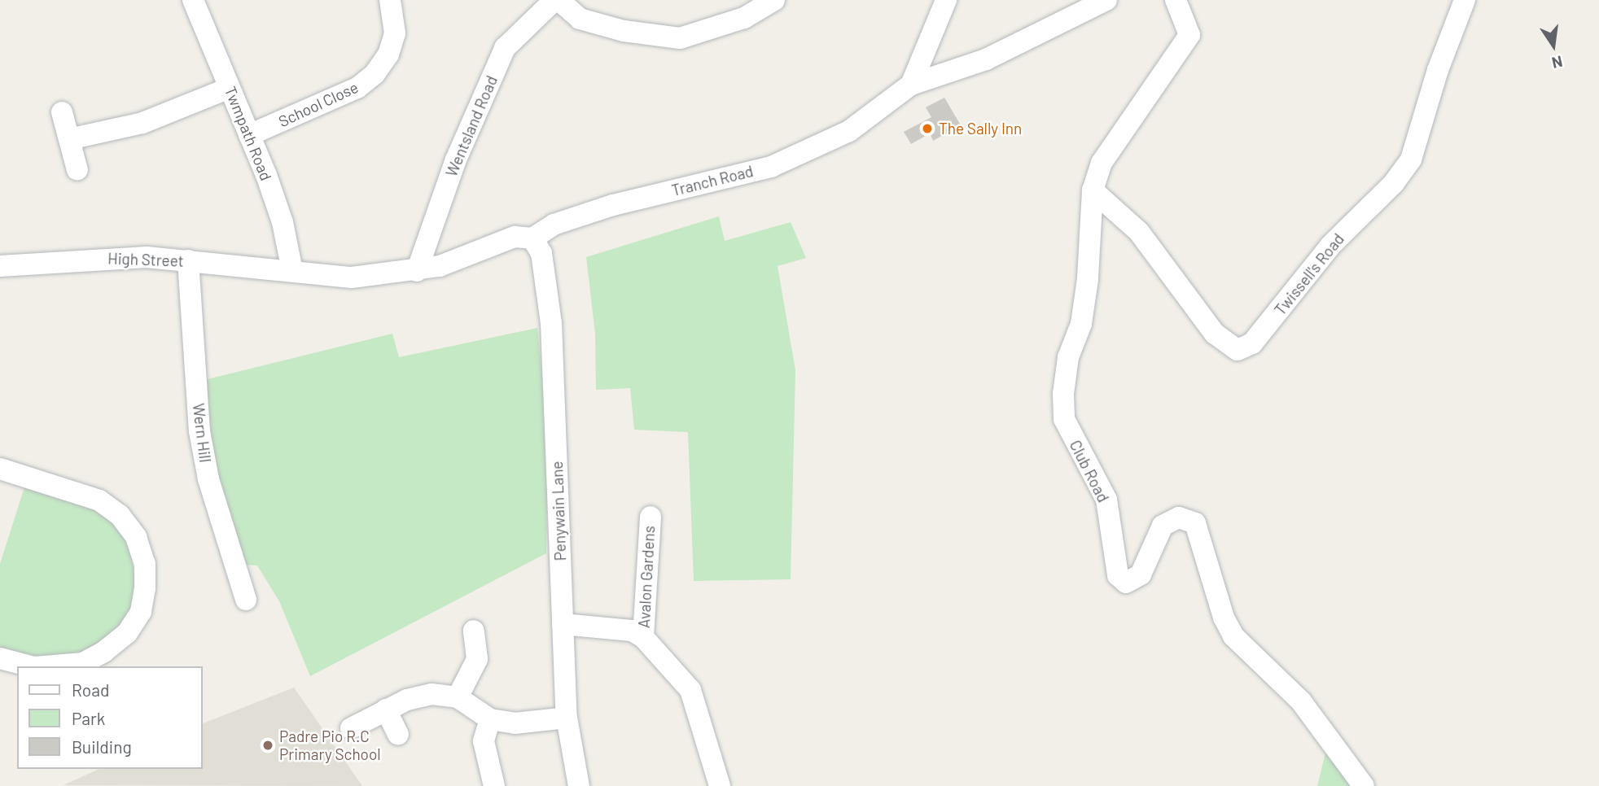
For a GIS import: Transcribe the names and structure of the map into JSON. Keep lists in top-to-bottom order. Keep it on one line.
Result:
{"streets":{"street":["School Close","Wentsland Road","Twmpath Road","Tranch Road","High Street","Twissell's Road","Wern Hill","Club Road","Penywain Lane","Avalon Gardens"]},"crossings":[["School Close","Twmpath Road"],["Wentsland Road","Tranch Road"],["Twmpath Road","Tranch Road"],["Twmpath Road","High Street"],["Tranch Road","High Street"],["Tranch Road","Penywain Lane"],["High Street","Wern Hill"],["Twissell's Road","Club Road"],["Penywain Lane","Avalon Gardens"]],"places":["The Sally Inn","Padre Pio R.C Primary School"],"legend":["Road","Park","Building"],"north":"bottom"}
